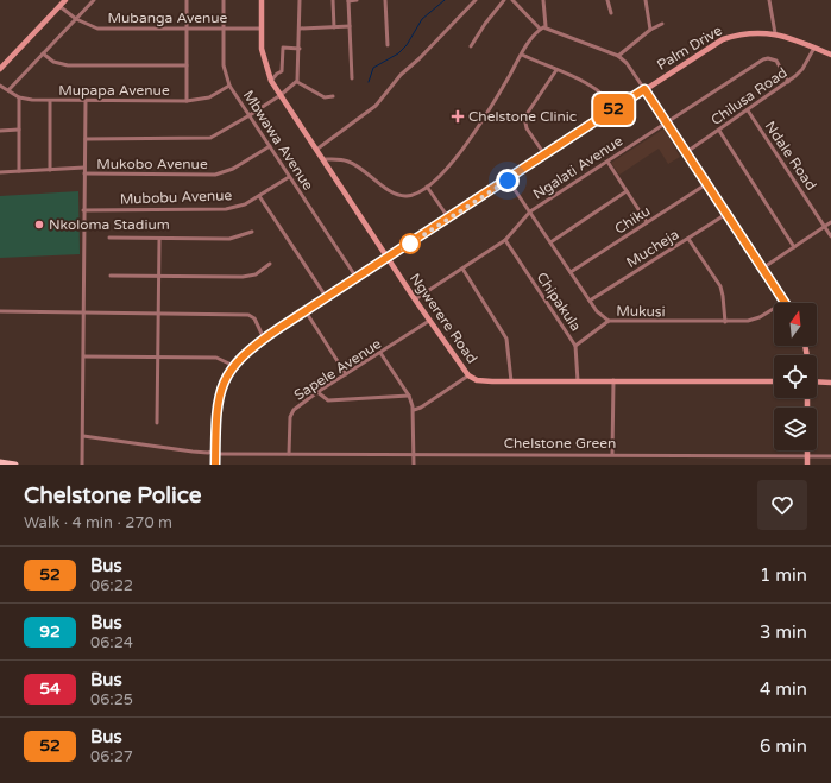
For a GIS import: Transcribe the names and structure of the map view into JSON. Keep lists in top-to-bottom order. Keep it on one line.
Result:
{"streets":{"street":["Mubanga Avenue","Palm Drive","Mupapa Avenue","Chilusa Road","Mbwawa Avenue","Ndale Road","Mukobo Avenue","Ngalati Avenue","Mubobu Avenue","Chiku","Mucheja","Chipakula","Mukusi","Ngwerere Road","Sapele Avenue","Chelstone Green"]},"crossings":[["Mubanga Avenue","Mbwawa Avenue"],["Mubanga Avenue","Ngwerere Road"],["Palm Drive","Chilusa Road"],["Palm Drive","Mbwawa Avenue"],["Palm Drive","Mukusi"],["Palm Drive","Ngwerere Road"],["Palm Drive","Chelstone Green"],["Mupapa Avenue","Mbwawa Avenue"],["Chilusa Road","Ndale Road"],["Chilusa Road","Ngalati Avenue"],["Mbwawa Avenue","Mukobo Avenue"],["Mbwawa Avenue","Mubobu Avenue"],["Ngalati Avenue","Chipakula"],["Ngalati Avenue","Mukusi"],["Ngalati Avenue","Ngwerere Road"],["Chiku","Mukusi"],["Mucheja","Mukusi"],["Chipakula","Ngwerere Road"],["Ngwerere Road","Sapele Avenue"],["Sapele Avenue","Chelstone Green"]],"places":{"health":["Chelstone Clinic"],"other":["Nkoloma Stadium"]},"lines":["bus line 52"],"north":"top","page":{"on_map":"52","heading":["Chelstone Police","Walk · 4 min · 270 m"],"list":[{"mark":"52","name":"Bus","note":"06:22","value":"1 min"},{"mark":"92","name":"Bus","note":"06:24","value":"3 min"},{"mark":"54","name":"Bus","note":"06:25","value":"4 min"},{"mark":"52","name":"Bus","note":"06:27","value":"6 min"}]}}
